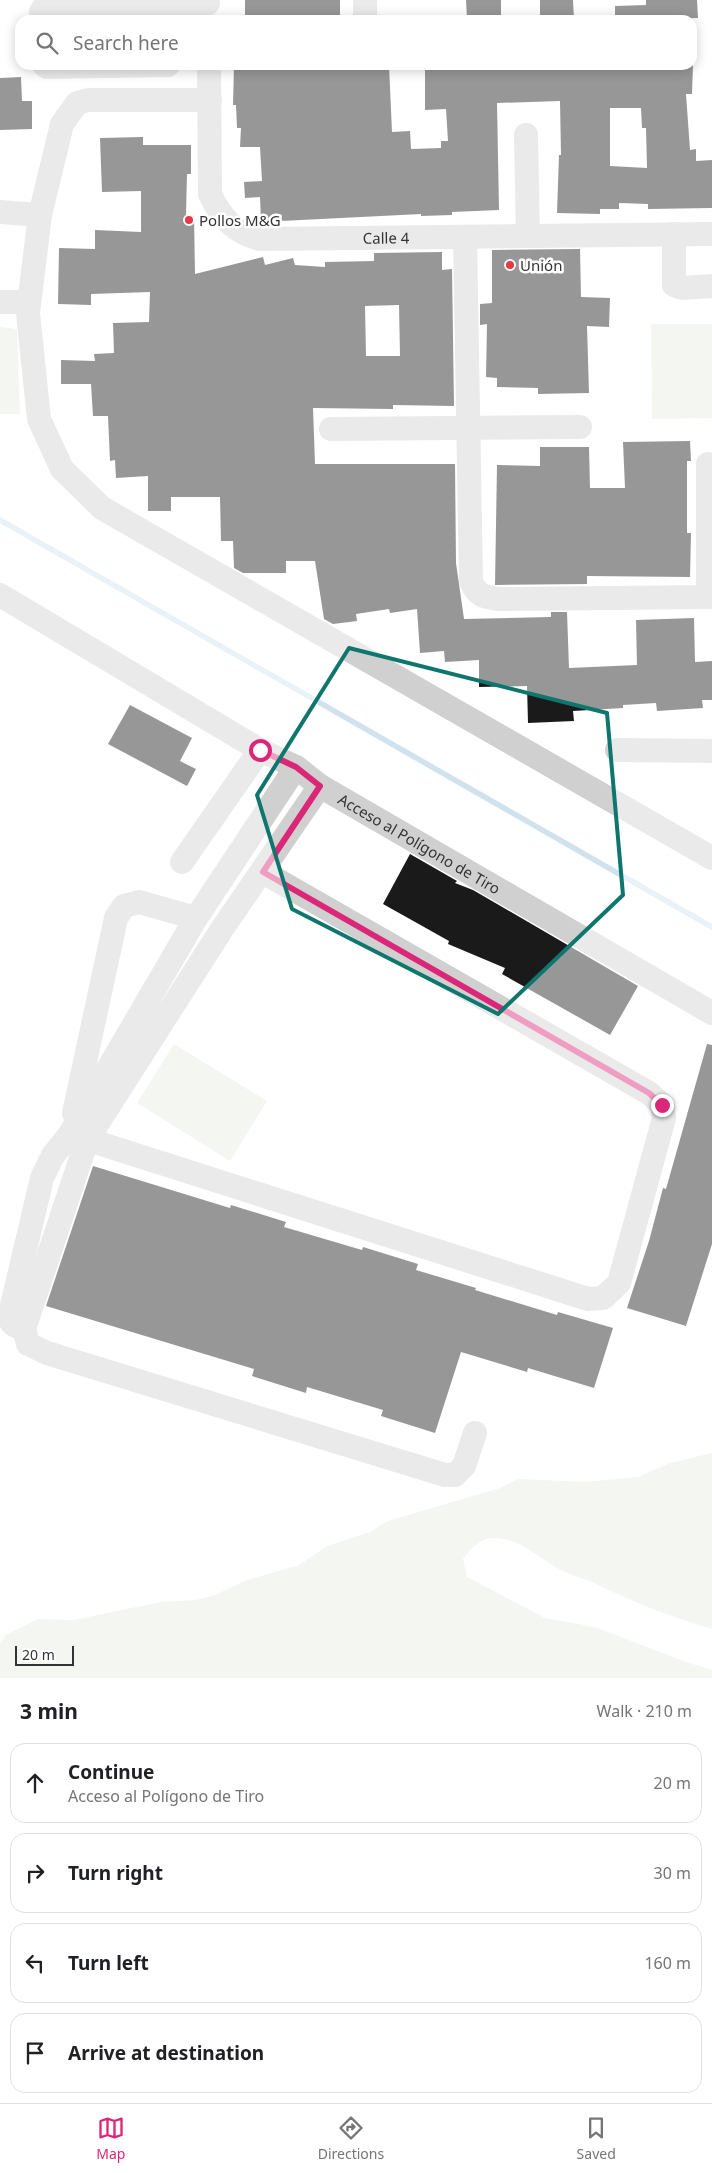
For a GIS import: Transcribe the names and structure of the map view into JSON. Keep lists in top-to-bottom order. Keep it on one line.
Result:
{"streets":{"street":["Calle 4","Acceso al Polígono de Tiro"]},"places":["Pollos M&G","Unión"],"scale_bar":"20 m","page":{"search":"Search here","scale":"20 m","heading":["3 min","Walk · 210 m"],"list":[["Continue","Acceso al Polígono de Tiro","20 m"],["Turn right","30 m"],["Turn left","160 m"],"Arrive at destination"],"nav":["Map","Directions","Saved"]}}
